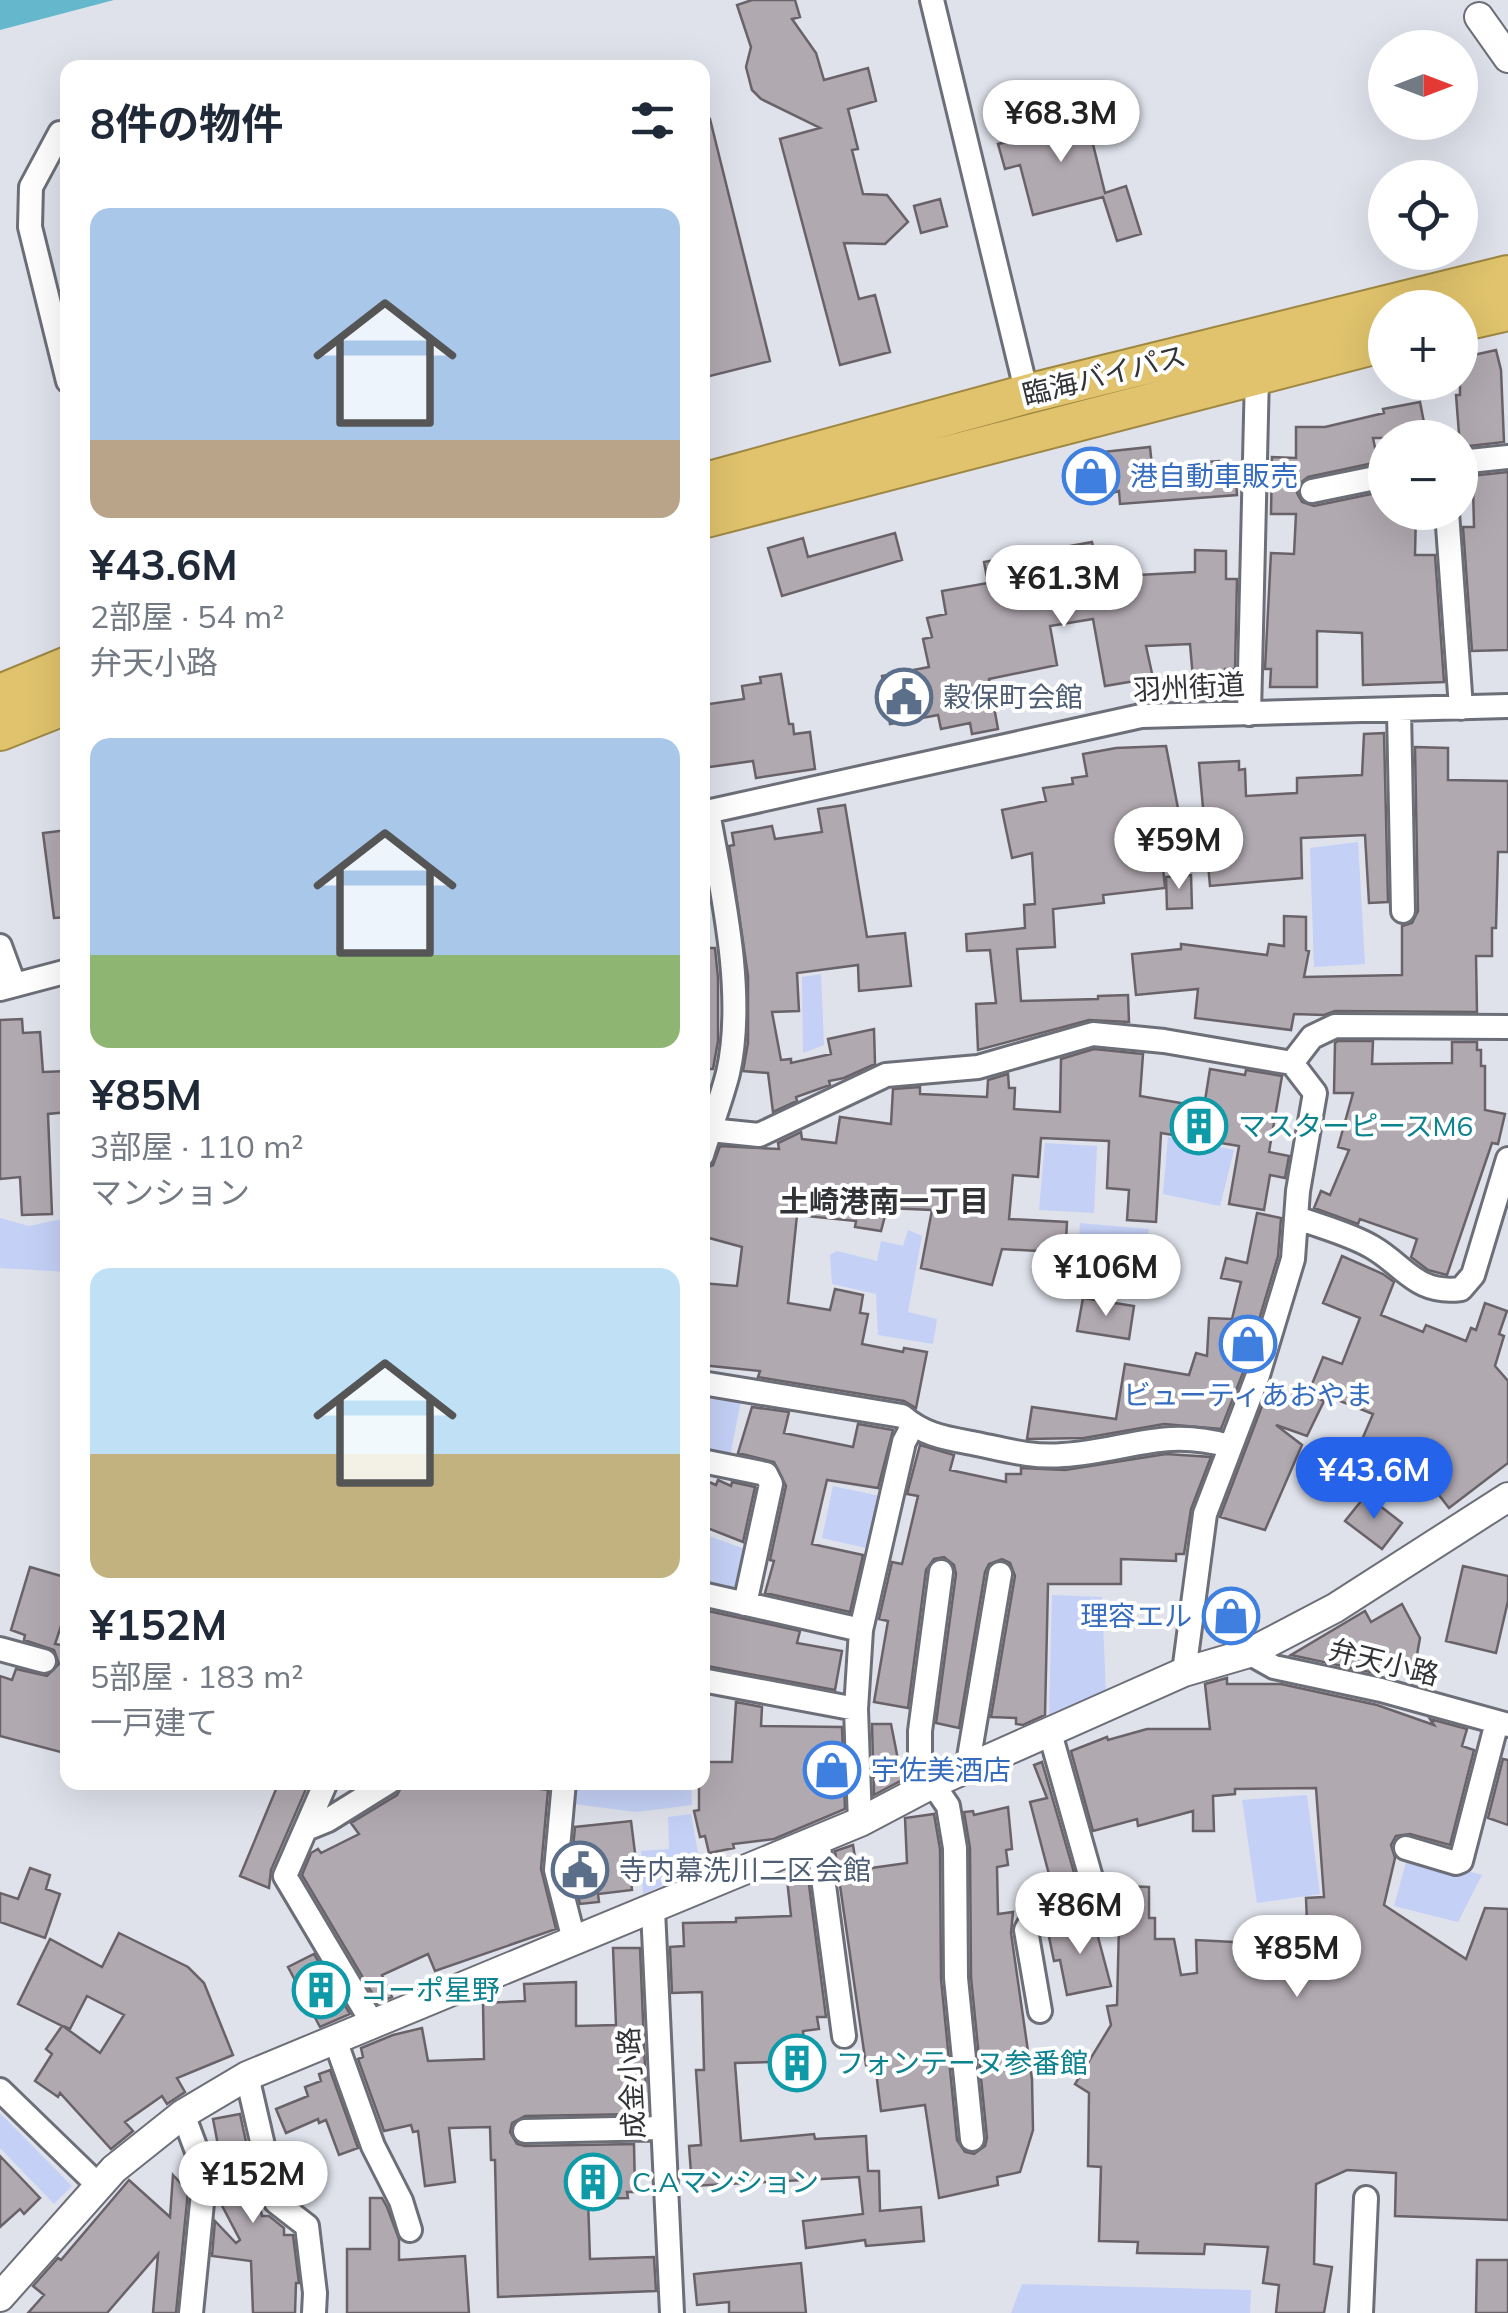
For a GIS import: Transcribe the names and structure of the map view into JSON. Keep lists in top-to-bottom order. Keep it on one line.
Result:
{"streets":{"highway":["臨海バイパス"],"street":["羽州街道","弁天小路","成金小路"]},"districts":["土崎港南一丁目"],"places":{"shop":["港自動車販売","ビューティあおやま","理容エル","宇佐美酒店"],"public building":["穀保町会館","寺内幕洗川二区会館"],"building":["マスターピースM6","コーポ星野","フォンテーヌ参番館","C.Aマンション"]},"north":"right","page":{"map_buttons":["+","−"],"heading":"8件の物件","price":["¥68.3M","¥61.3M","¥59M","¥106M","¥43.6M","¥86M","¥85M","¥152M"],"list":[{"name":"¥43.6M","note":"2部屋 · 54 m² · 弁天小路"},{"name":"¥85M","note":"3部屋 · 110 m² · マンション"},{"name":"¥152M","note":"5部屋 · 183 m² · 一戸建て"}]}}
